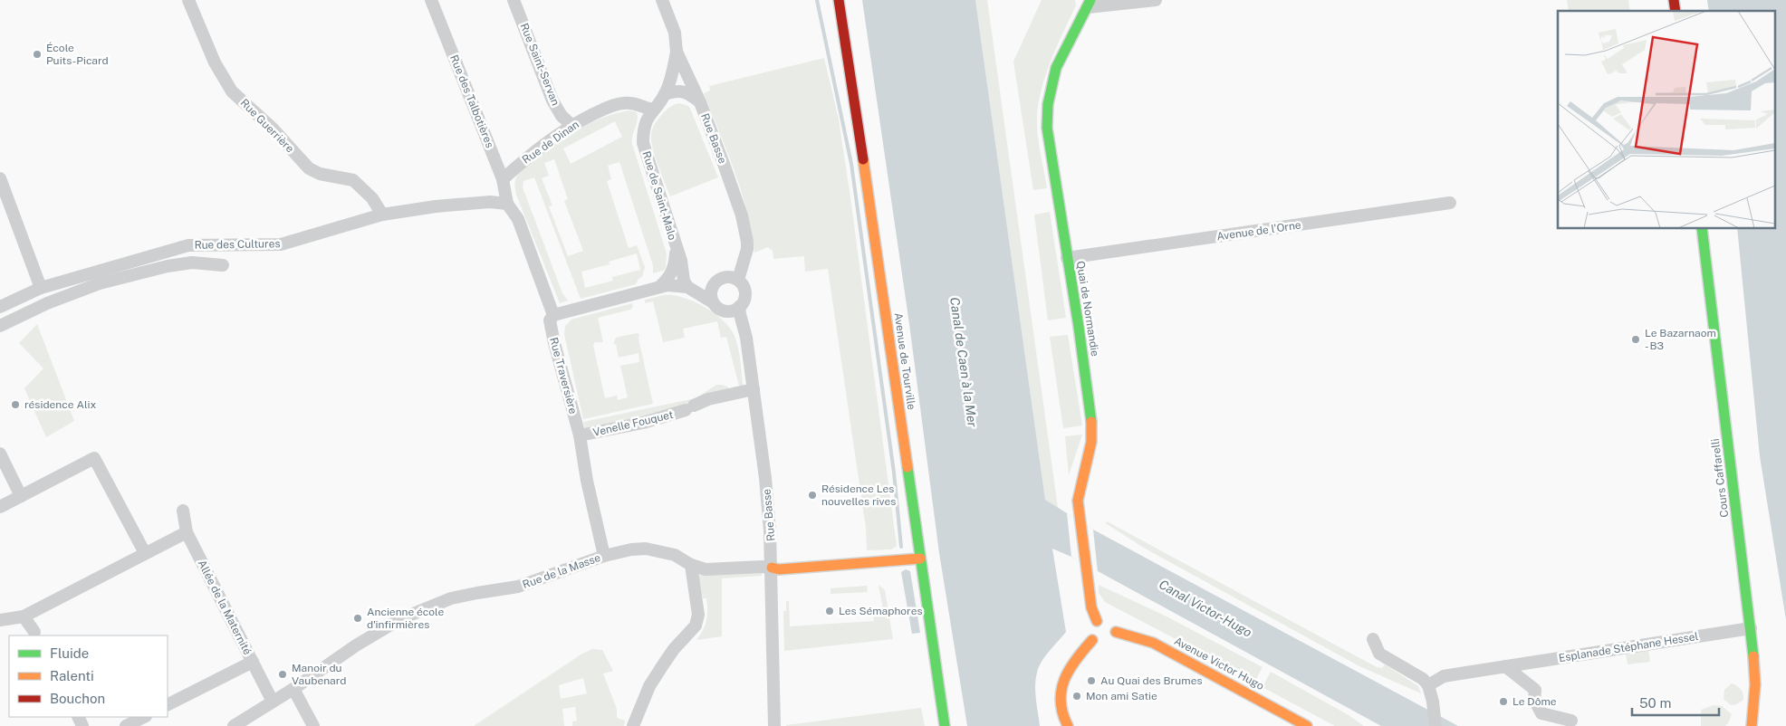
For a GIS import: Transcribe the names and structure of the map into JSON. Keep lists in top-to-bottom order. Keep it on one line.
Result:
{"streets":{"street":["Rue Saint-Servan","Rue des Talbotières","Rue Guerrière","Rue Basse","Rue de Dinan","Rue de Saint-Malo","Avenue de l'Orne","Rue des Cultures","Quai de Normandie","Avenue de Tourville","Rue Traversière","Venelle Fouquet","Cours Caffarelli","Rue de la Masse","Allée de la Maternité","Esplanade Stéphane Hessel","Avenue Victor Hugo"]},"crossings":[["Rue Saint-Servan","Rue de Dinan"],["Rue des Talbotières","Rue de Dinan"],["Rue des Talbotières","Rue des Cultures"],["Rue des Talbotières","Rue Traversière"],["Rue Guerrière","Rue des Cultures"],["Rue Basse","Rue de Saint-Malo"],["Rue Basse","Venelle Fouquet"],["Rue Basse","Rue de la Masse"],["Rue de Dinan","Rue de Saint-Malo"],["Avenue de l'Orne","Quai de Normandie"],["Rue des Cultures","Rue Traversière"],["Quai de Normandie","Avenue Victor Hugo"],["Avenue de Tourville","Rue de la Masse"],["Rue Traversière","Venelle Fouquet"],["Rue Traversière","Rue de la Masse"],["Cours Caffarelli","Esplanade Stéphane Hessel"],["Rue de la Masse","Allée de la Maternité"]],"water":["Canal de Caen à la Mer","Canal Victor-Hugo"],"places":["École Puits-Picard","Le Bazarnaom - B3","résidence Alix","Résidence Les nouvelles rives","Les Sémaphores","Ancienne école d'infirmières","Manoir du Vaubenard","Au Quai des Brumes","Mon ami Satie","Le Dôme"],"legend":["Fluide","Ralenti","Bouchon"],"scale_bar":"50 m"}
